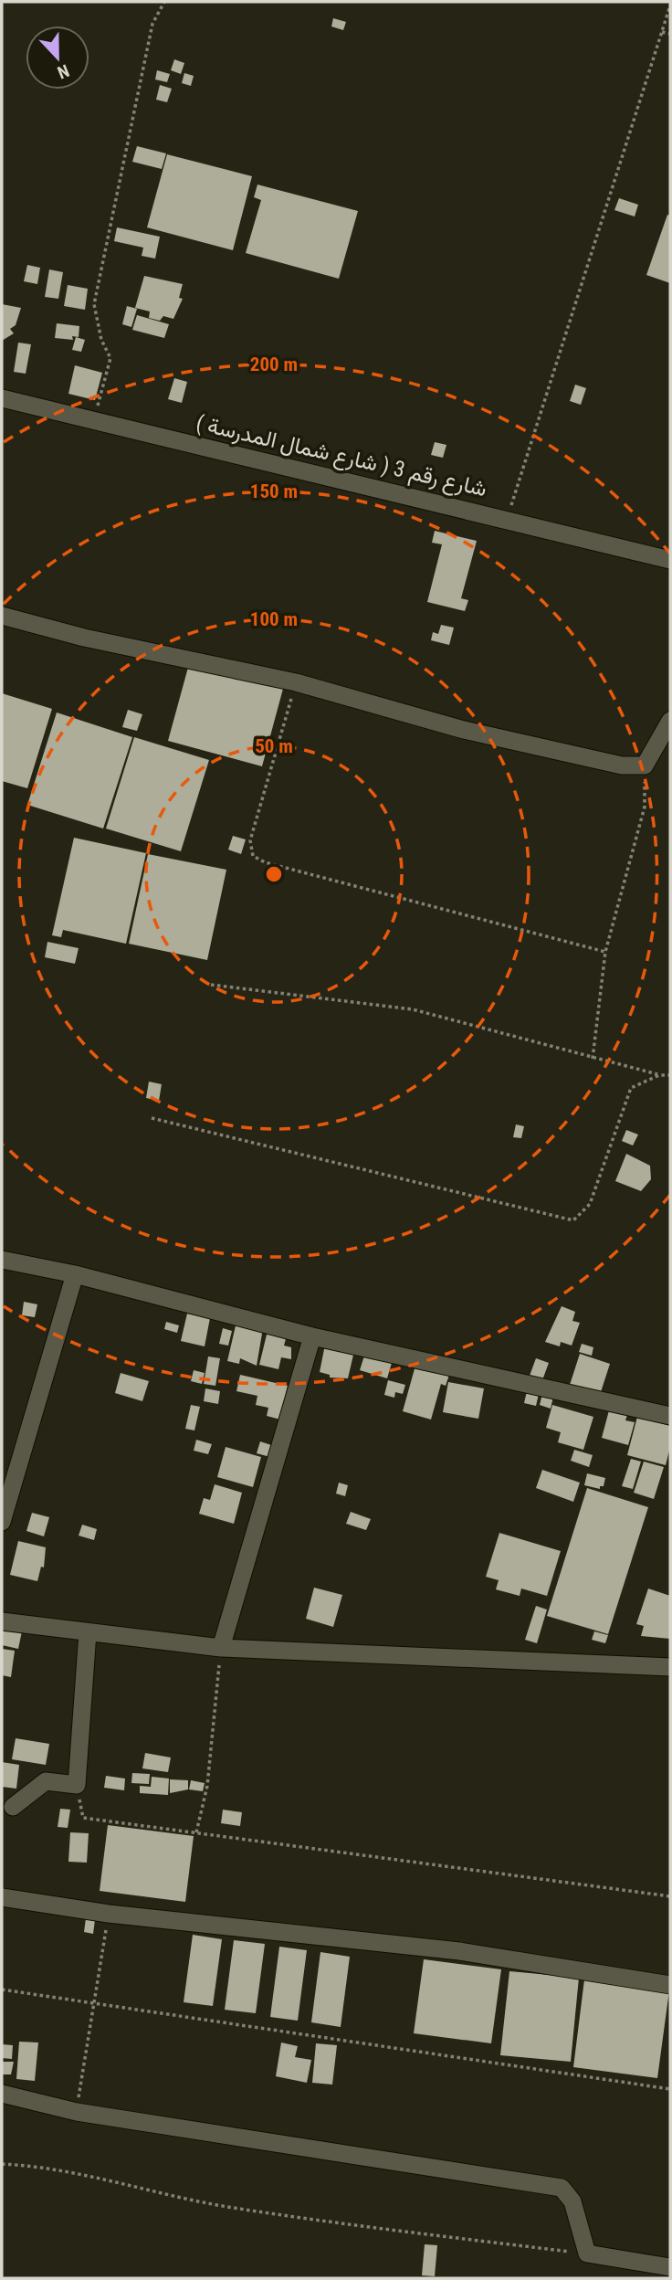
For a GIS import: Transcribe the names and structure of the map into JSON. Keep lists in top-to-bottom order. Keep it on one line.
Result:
{"streets":{"street":["شارع رقم 3 ( شارع شمال المدرسة )"]},"north":"bottom","rings":["200 m","150 m","100 m","50 m"]}
